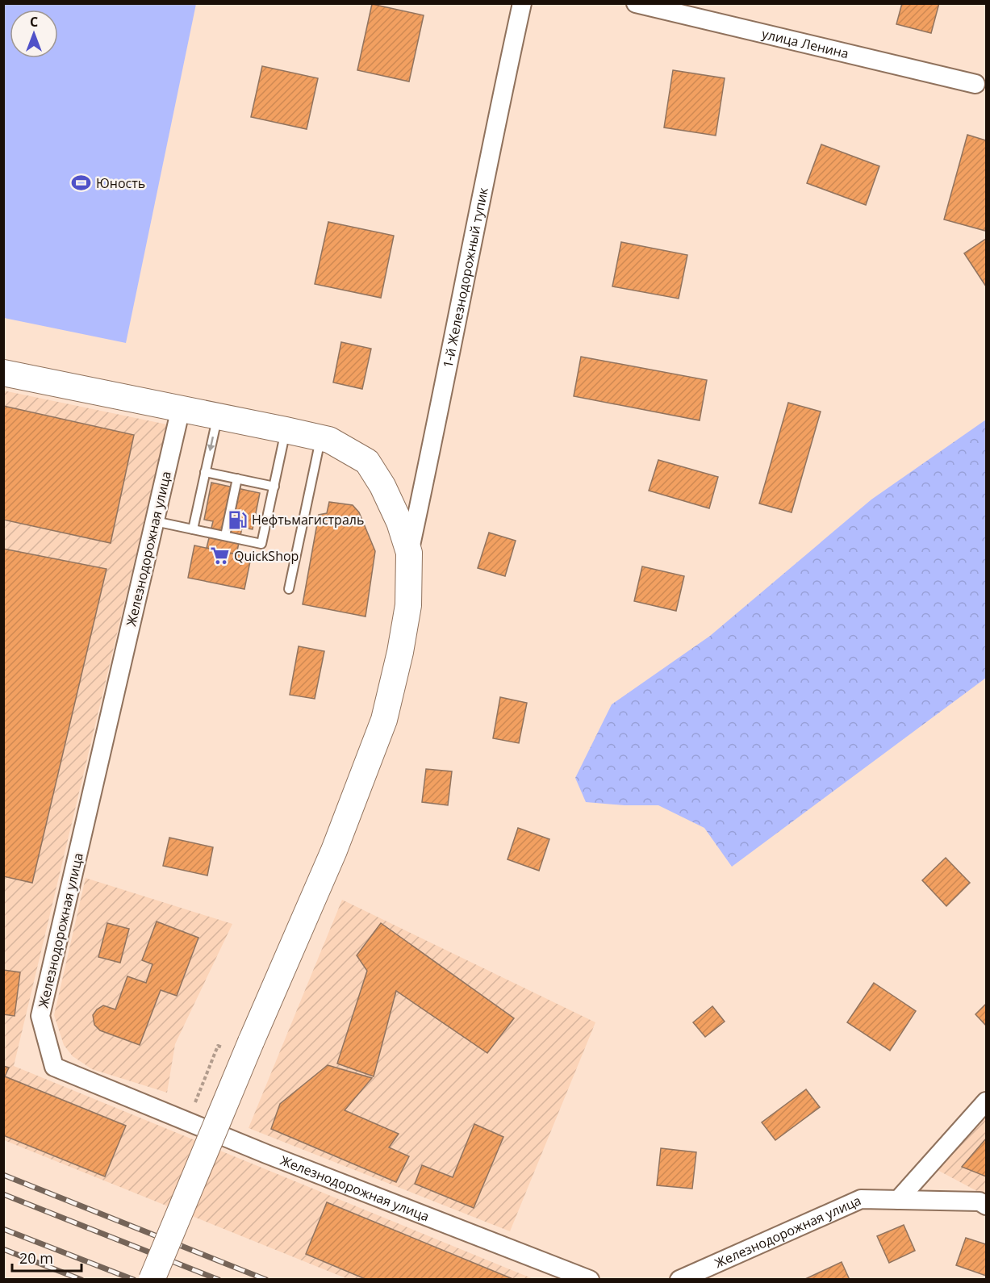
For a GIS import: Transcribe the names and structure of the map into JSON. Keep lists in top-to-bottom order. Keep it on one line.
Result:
{"streets":{"street":["улица Ленина","1-й Железнодорожный тупик","Железнодорожная улица"]},"places":{"sports":["Юность"],"fuel station":["Нефтьмагистраль"],"supermarket":["QuickShop"]},"scale_bar":"20 m","north":"top"}
